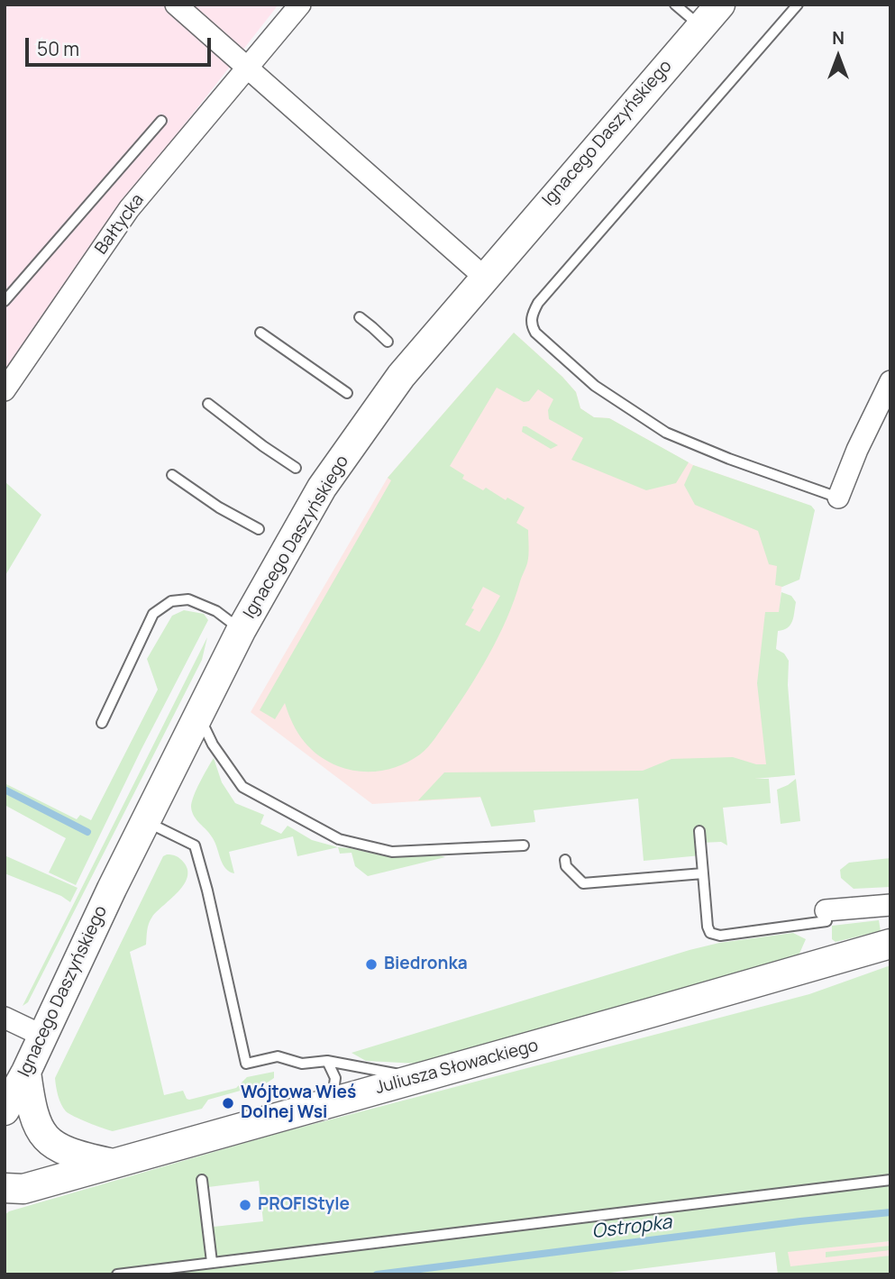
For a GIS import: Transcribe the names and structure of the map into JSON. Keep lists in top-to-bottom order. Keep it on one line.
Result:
{"streets":{"street":["Ignacego Daszyńskiego","Bałtycka","Juliusza Słowackiego"]},"water":["Ostropka"],"places":["Biedronka","Wójtowa Wieś Dolnej Wsi","PROFIStyle"],"scale_bar":"50 m","north":"top"}
